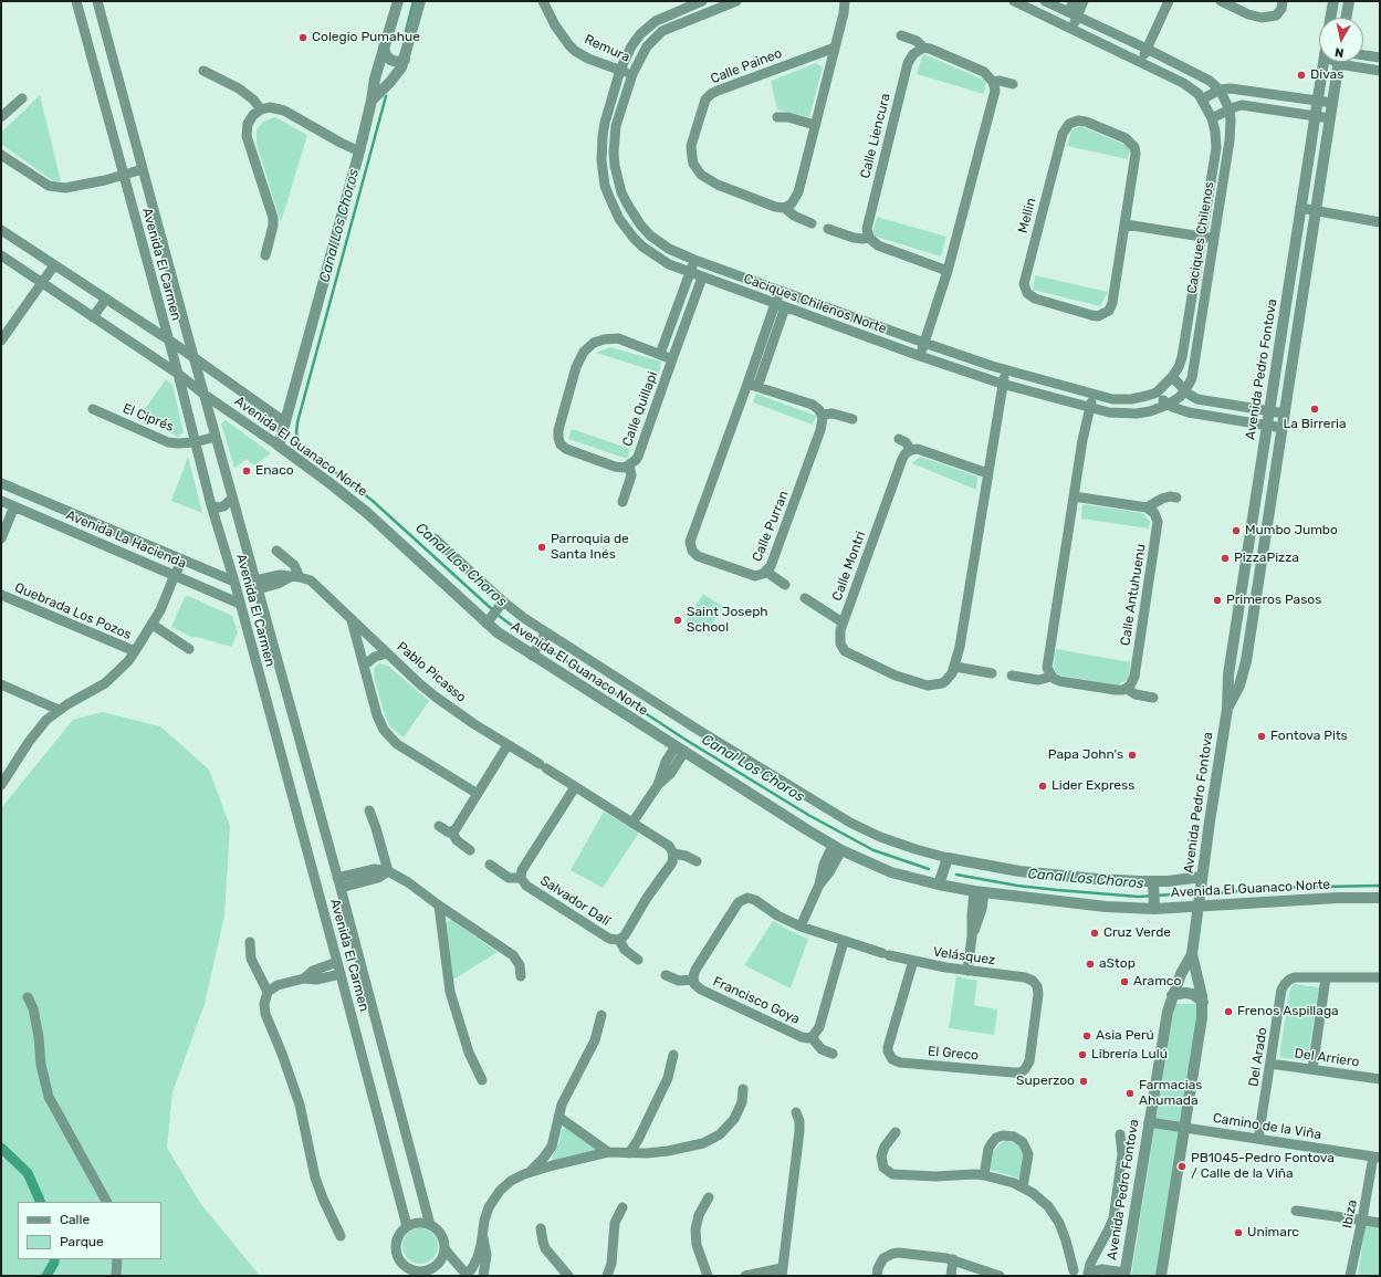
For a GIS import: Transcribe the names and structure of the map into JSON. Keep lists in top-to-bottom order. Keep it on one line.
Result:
{"streets":{"street":["Remura","Calle Paineo","Calle Liencura","Mellin","Caciques Chilenos","Avenida El Carmen","Caciques Chilenos Norte","Avenida Pedro Fontova","Calle Quillapi","El Ciprés","Avenida El Guanaco Norte","Calle Purran","Avenida La Hacienda","Calle Montri","Calle Antuhuenu","Quebrada Los Pozos","Pablo Picasso","Salvador Dalí","Velásquez","Francisco Goya","El Greco","Del Arado","Del Arriero","Camino de la Viña","Ibiza"]},"crossings":[["Remura","Caciques Chilenos Norte"],["Caciques Chilenos","Caciques Chilenos Norte"],["Avenida El Carmen","El Ciprés"],["Avenida El Carmen","Avenida El Guanaco Norte"],["Avenida El Carmen","Avenida La Hacienda"],["Caciques Chilenos Norte","Calle Quillapi"],["Caciques Chilenos Norte","Calle Purran"],["Caciques Chilenos Norte","Calle Montri"],["Avenida Pedro Fontova","Avenida El Guanaco Norte"],["Avenida Pedro Fontova","Camino de la Viña"],["Pablo Picasso","Salvador Dalí"],["Velásquez","Francisco Goya"],["Velásquez","El Greco"],["Del Arado","Del Arriero"],["Del Arado","Camino de la Viña"],["Camino de la Viña","Ibiza"]],"water":["Canal Los Choros"],"places":["Colegio Pumahue","Divas","La Birreria","Enaco","Mumbo Jumbo","Parroquia de Santa Inés","PizzaPizza","Primeros Pasos","Saint Joseph School","Fontova Pits","Papa John's","Lider Express","Cruz Verde","aStop","Aramco","Frenos Aspillaga","Asia Perú","Librería Lulú","Superzoo","Farmacias Ahumada","PB1045-Pedro Fontova / Calle de la Viña","Unimarc"],"legend":["Calle","Parque"],"north":"bottom"}
